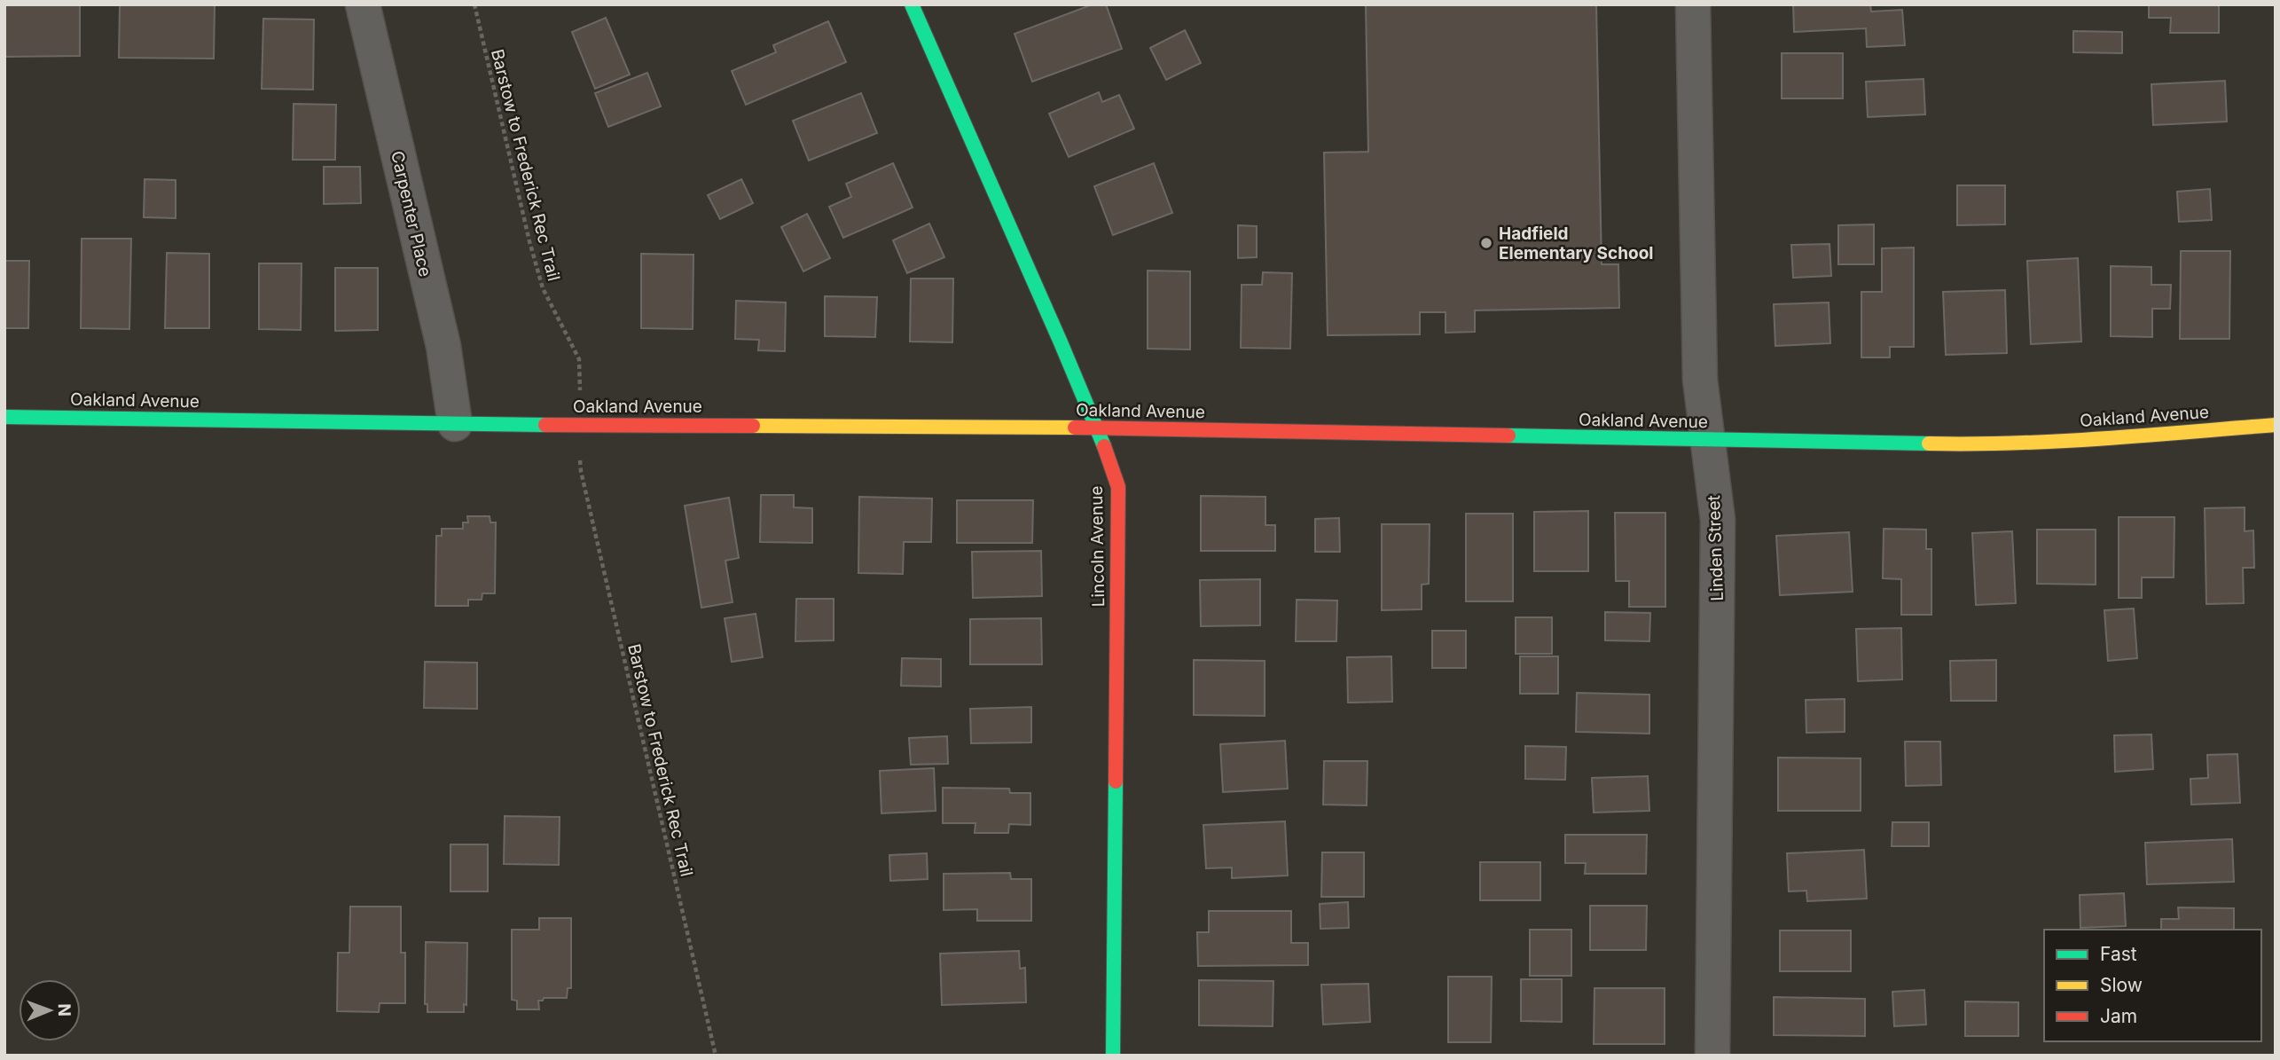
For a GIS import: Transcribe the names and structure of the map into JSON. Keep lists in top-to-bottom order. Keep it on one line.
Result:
{"streets":{"street":["Carpenter Place","Oakland Avenue","Lincoln Avenue","Linden Street"],"path":["Barstow to Frederick Rec Trail"]},"crossings":[["Carpenter Place","Oakland Avenue"],["Oakland Avenue","Lincoln Avenue"],["Oakland Avenue","Linden Street"]],"places":["Hadfield Elementary School"],"legend":["Fast","Slow","Jam"],"north":"right"}
